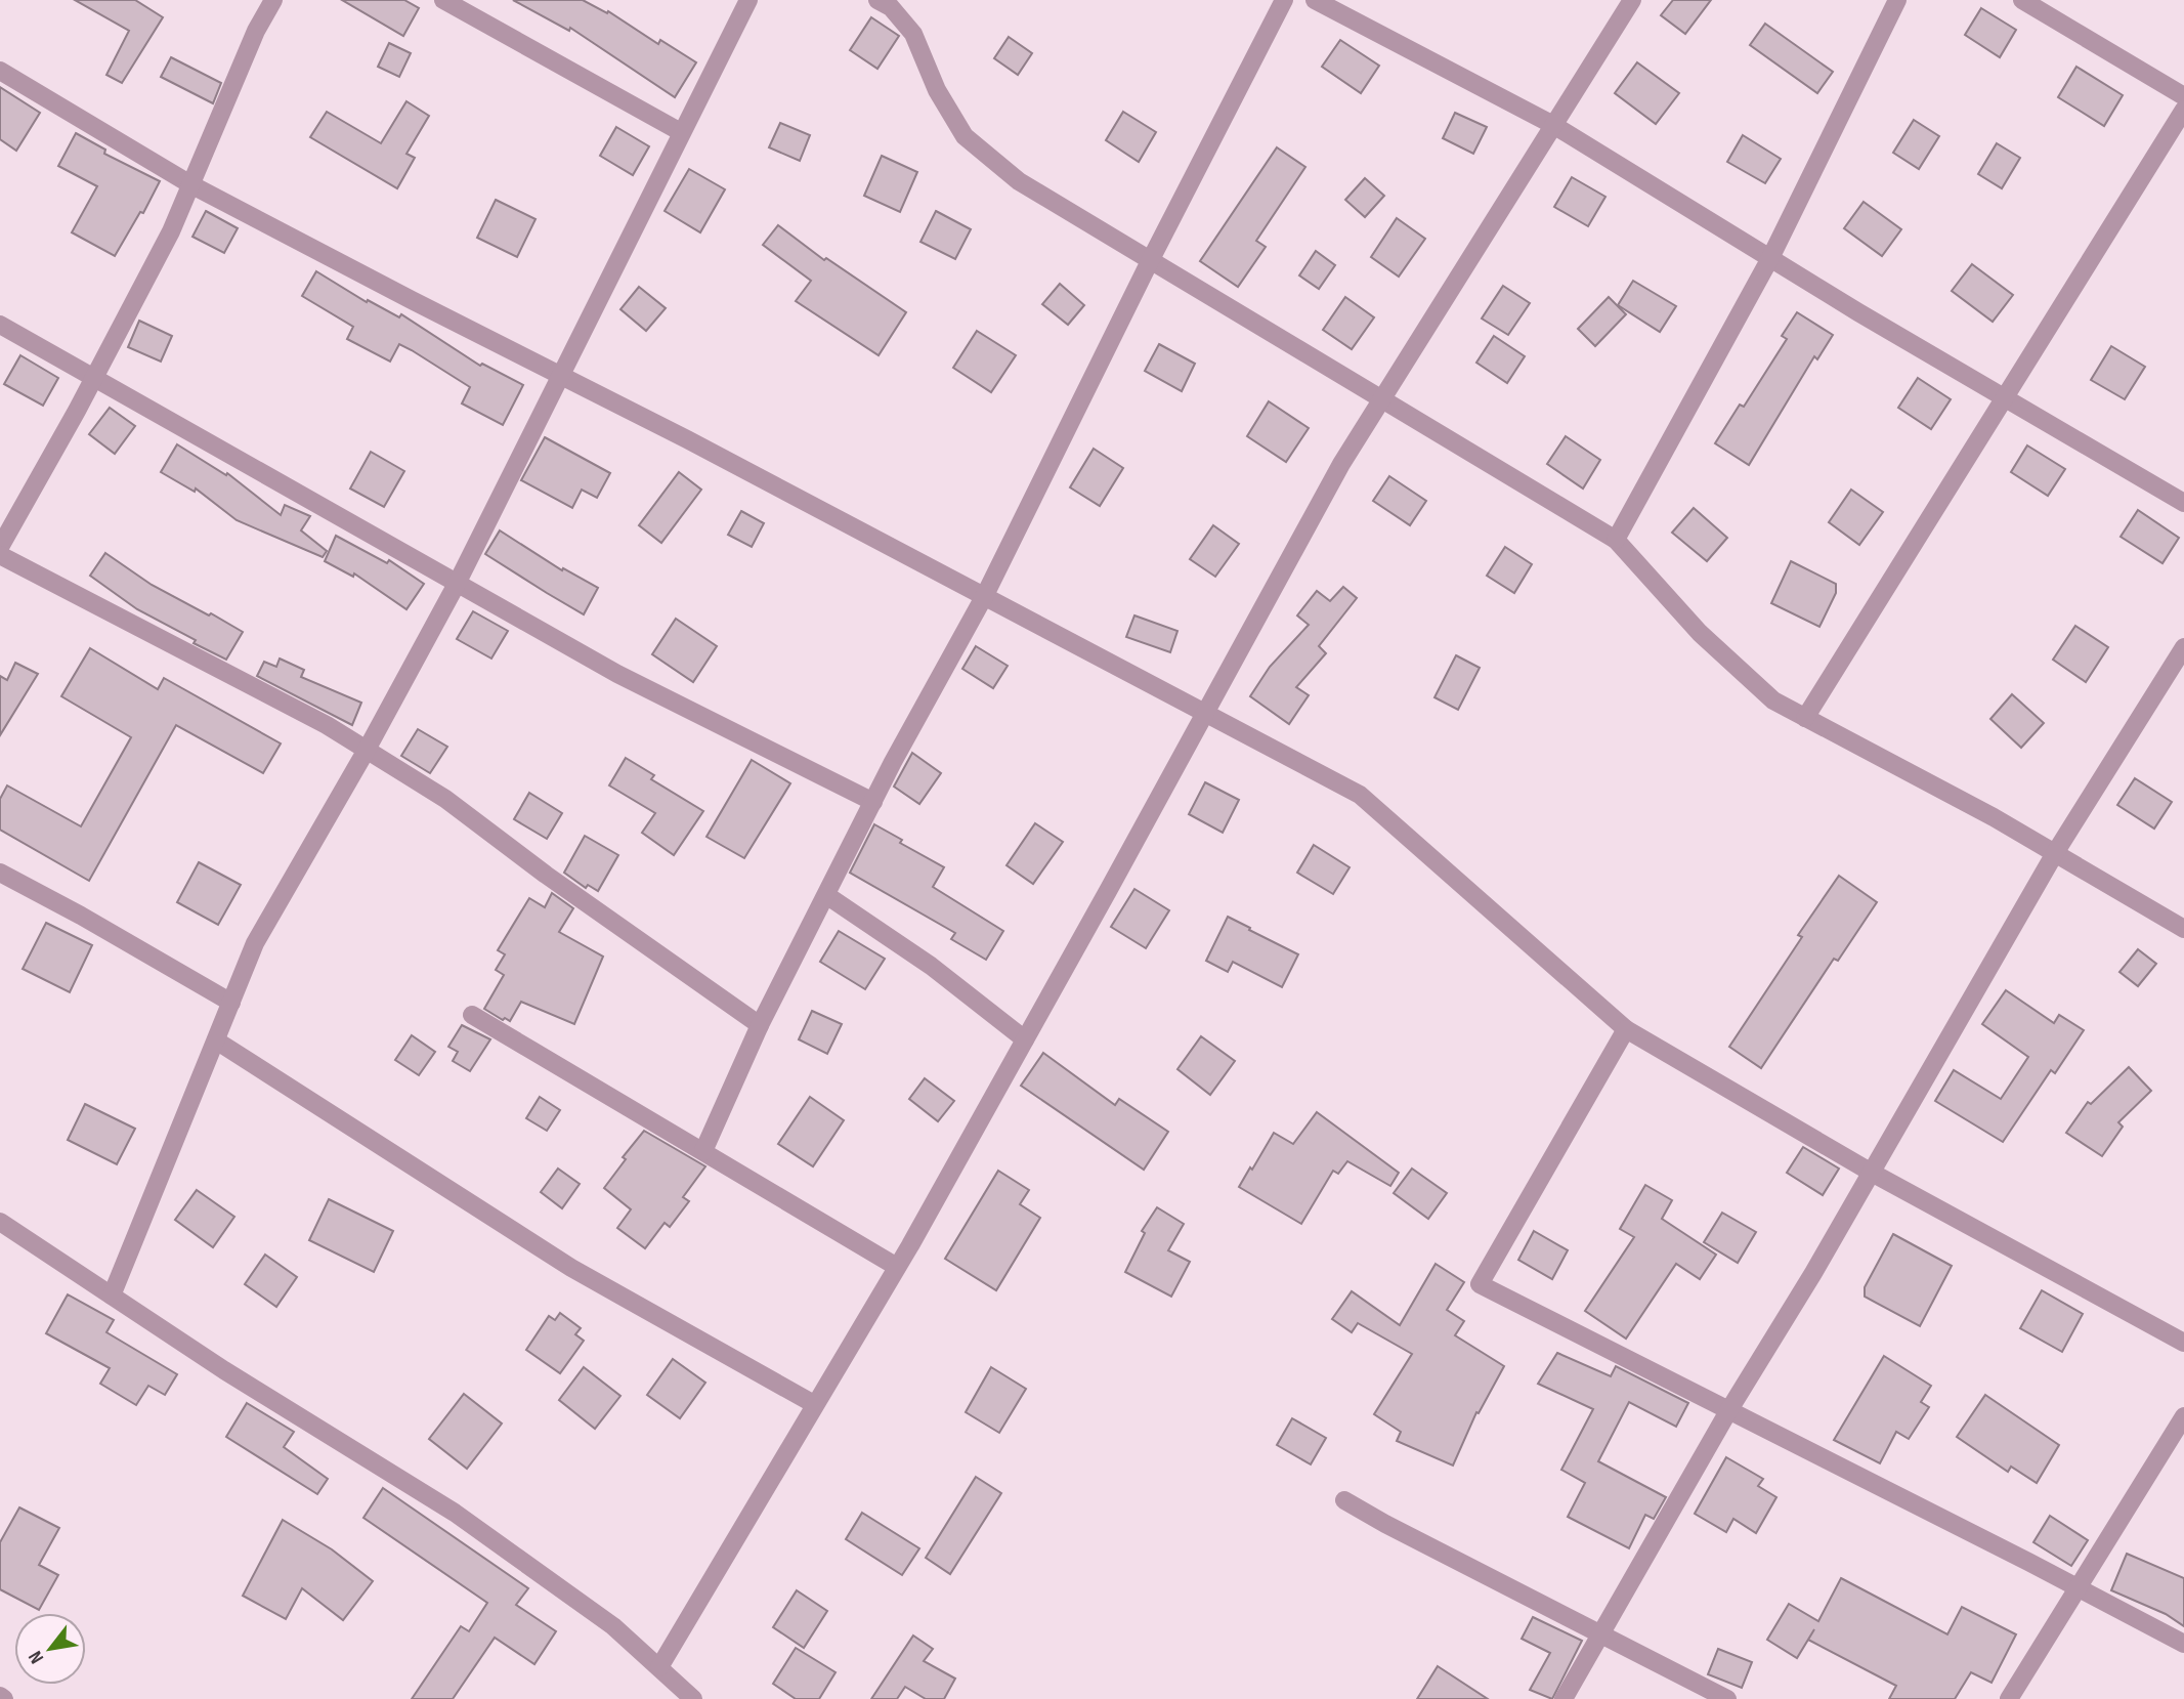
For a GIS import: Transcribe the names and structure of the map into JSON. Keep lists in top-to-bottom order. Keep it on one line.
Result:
{"north":"bottom left"}
